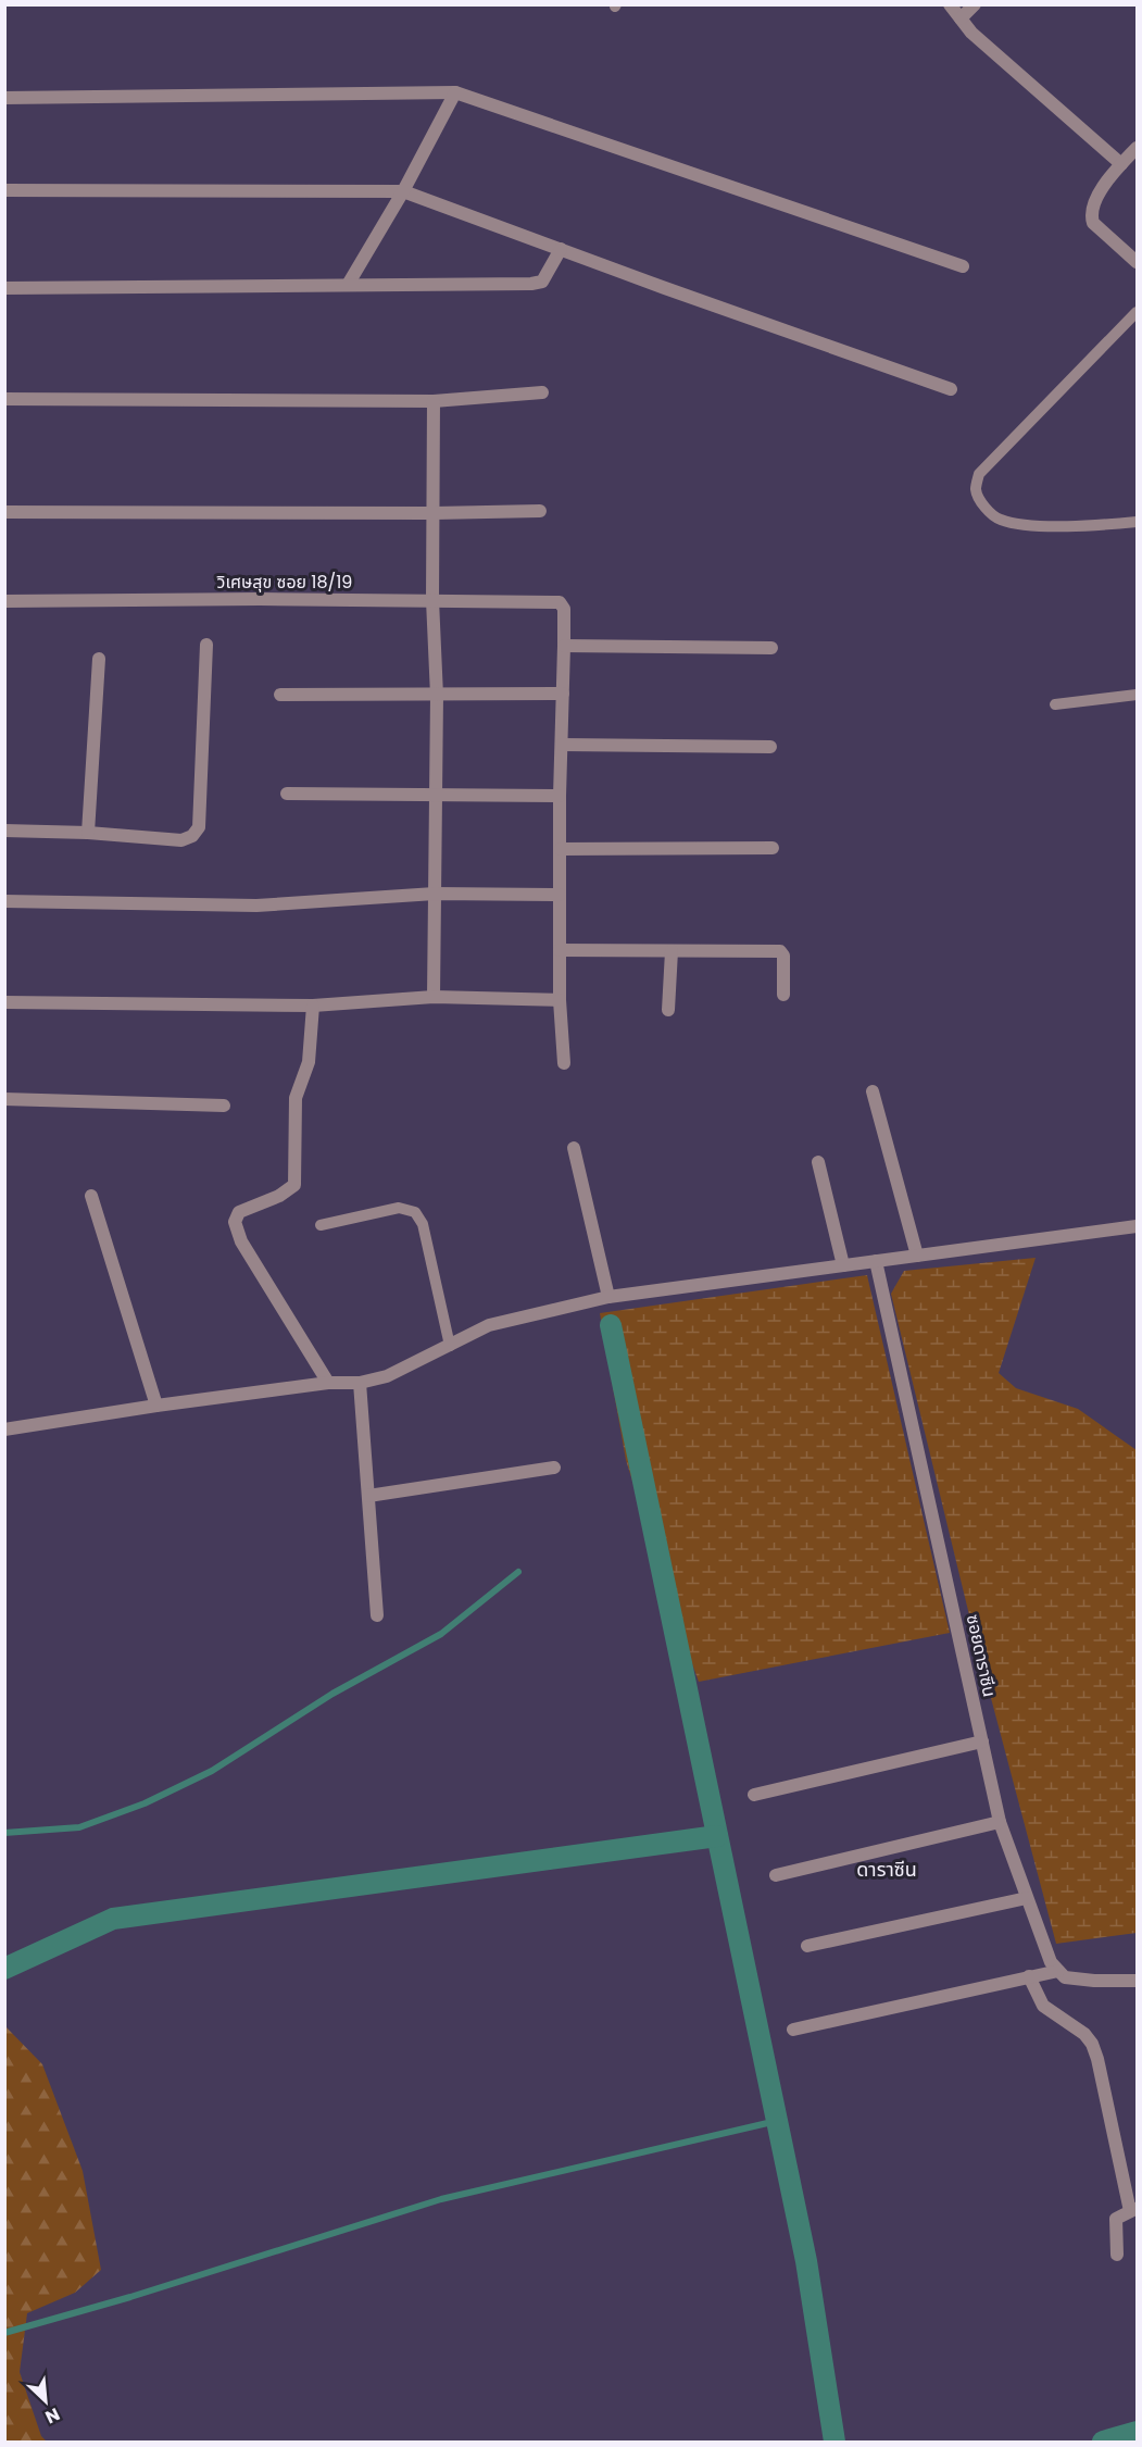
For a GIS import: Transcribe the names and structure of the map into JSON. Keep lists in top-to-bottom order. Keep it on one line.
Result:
{"streets":{"street":["วิเศษสุข ซอย 18/19","ซอยดาราซีน"]},"districts":["ดาราซีน"],"north":"bottom right"}
